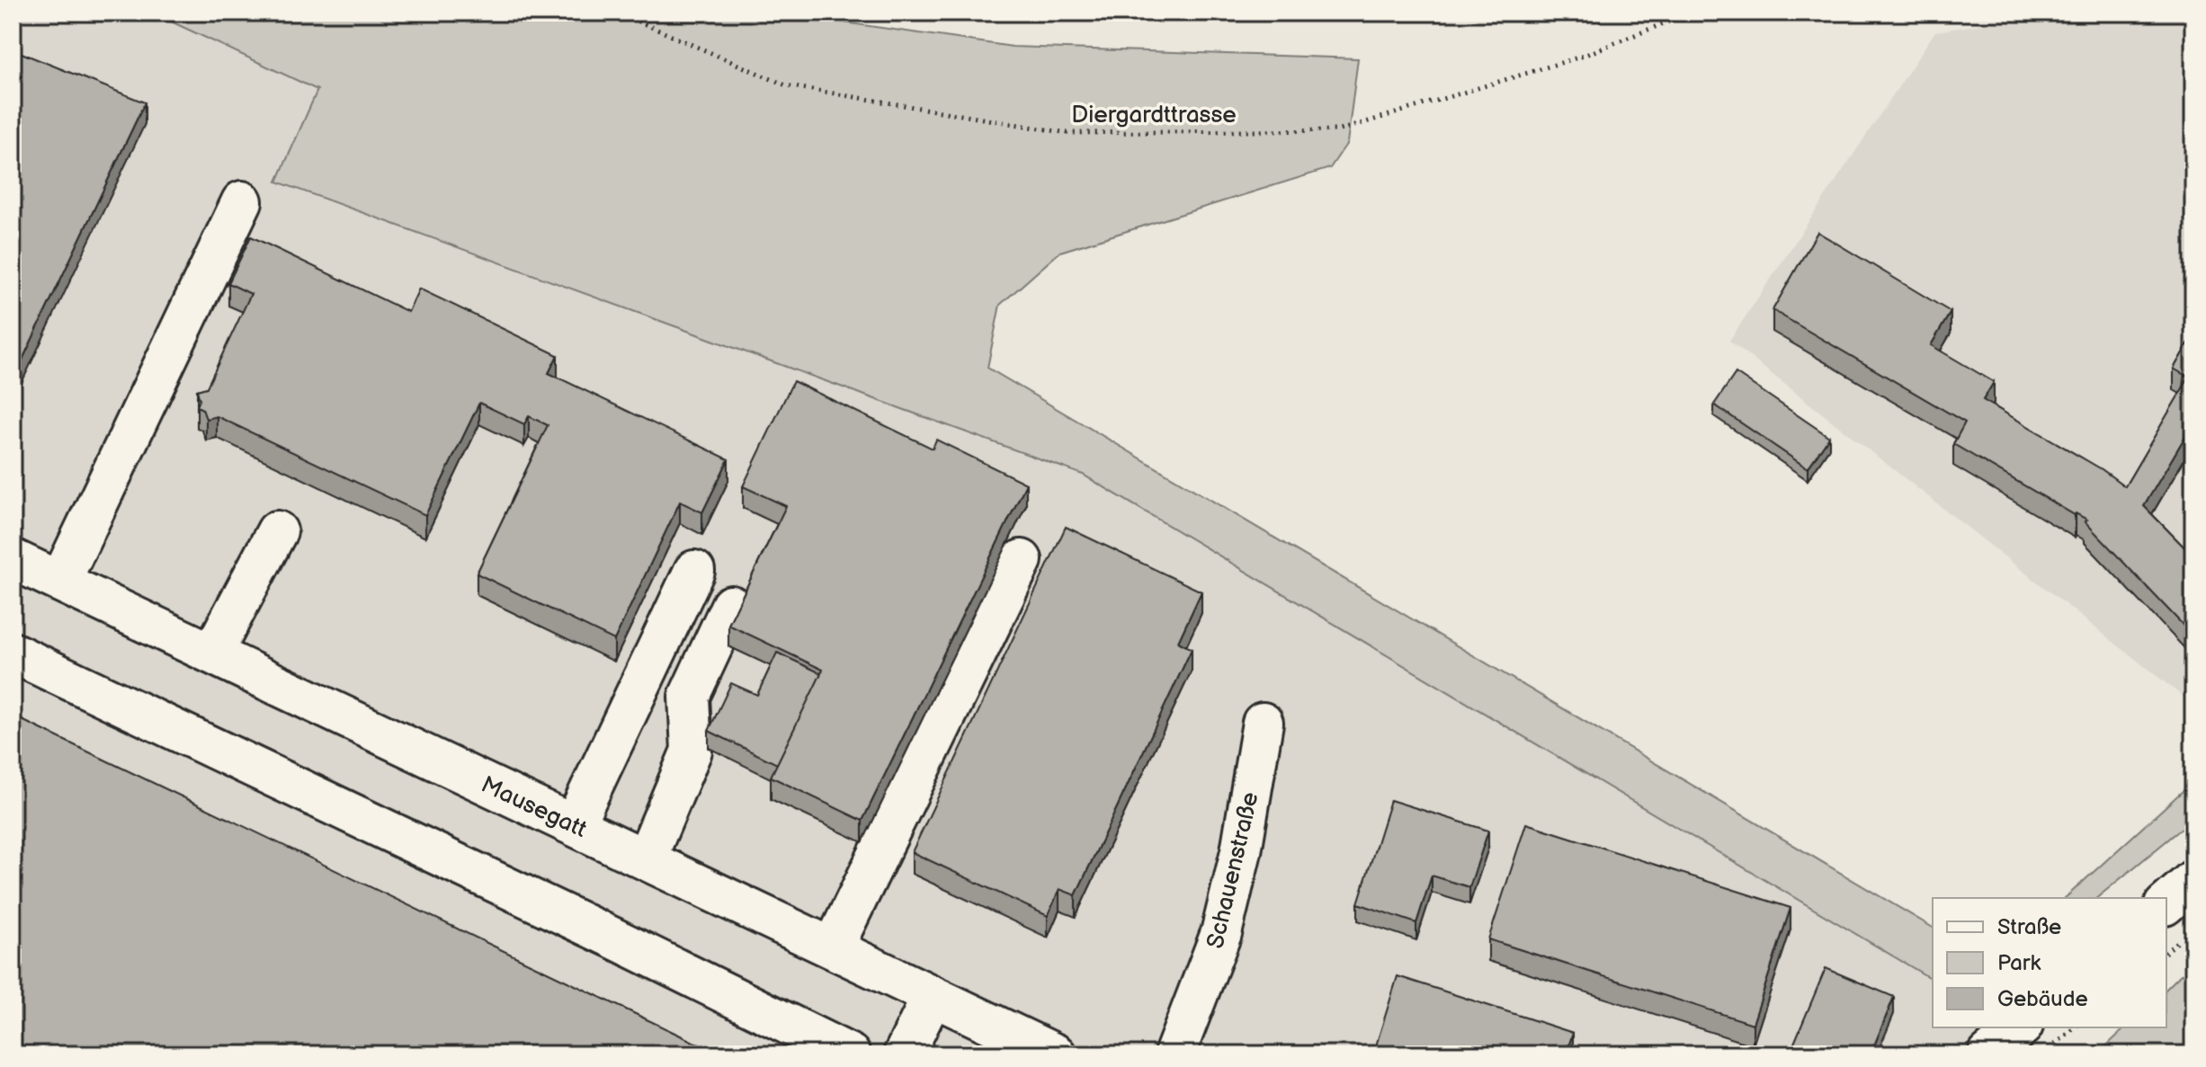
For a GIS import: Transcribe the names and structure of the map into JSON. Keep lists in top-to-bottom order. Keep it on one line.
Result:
{"streets":{"street":["Mausegatt","Schauenstraße"],"path":["Diergardttrasse"]},"legend":["Straße","Park","Gebäude"]}
